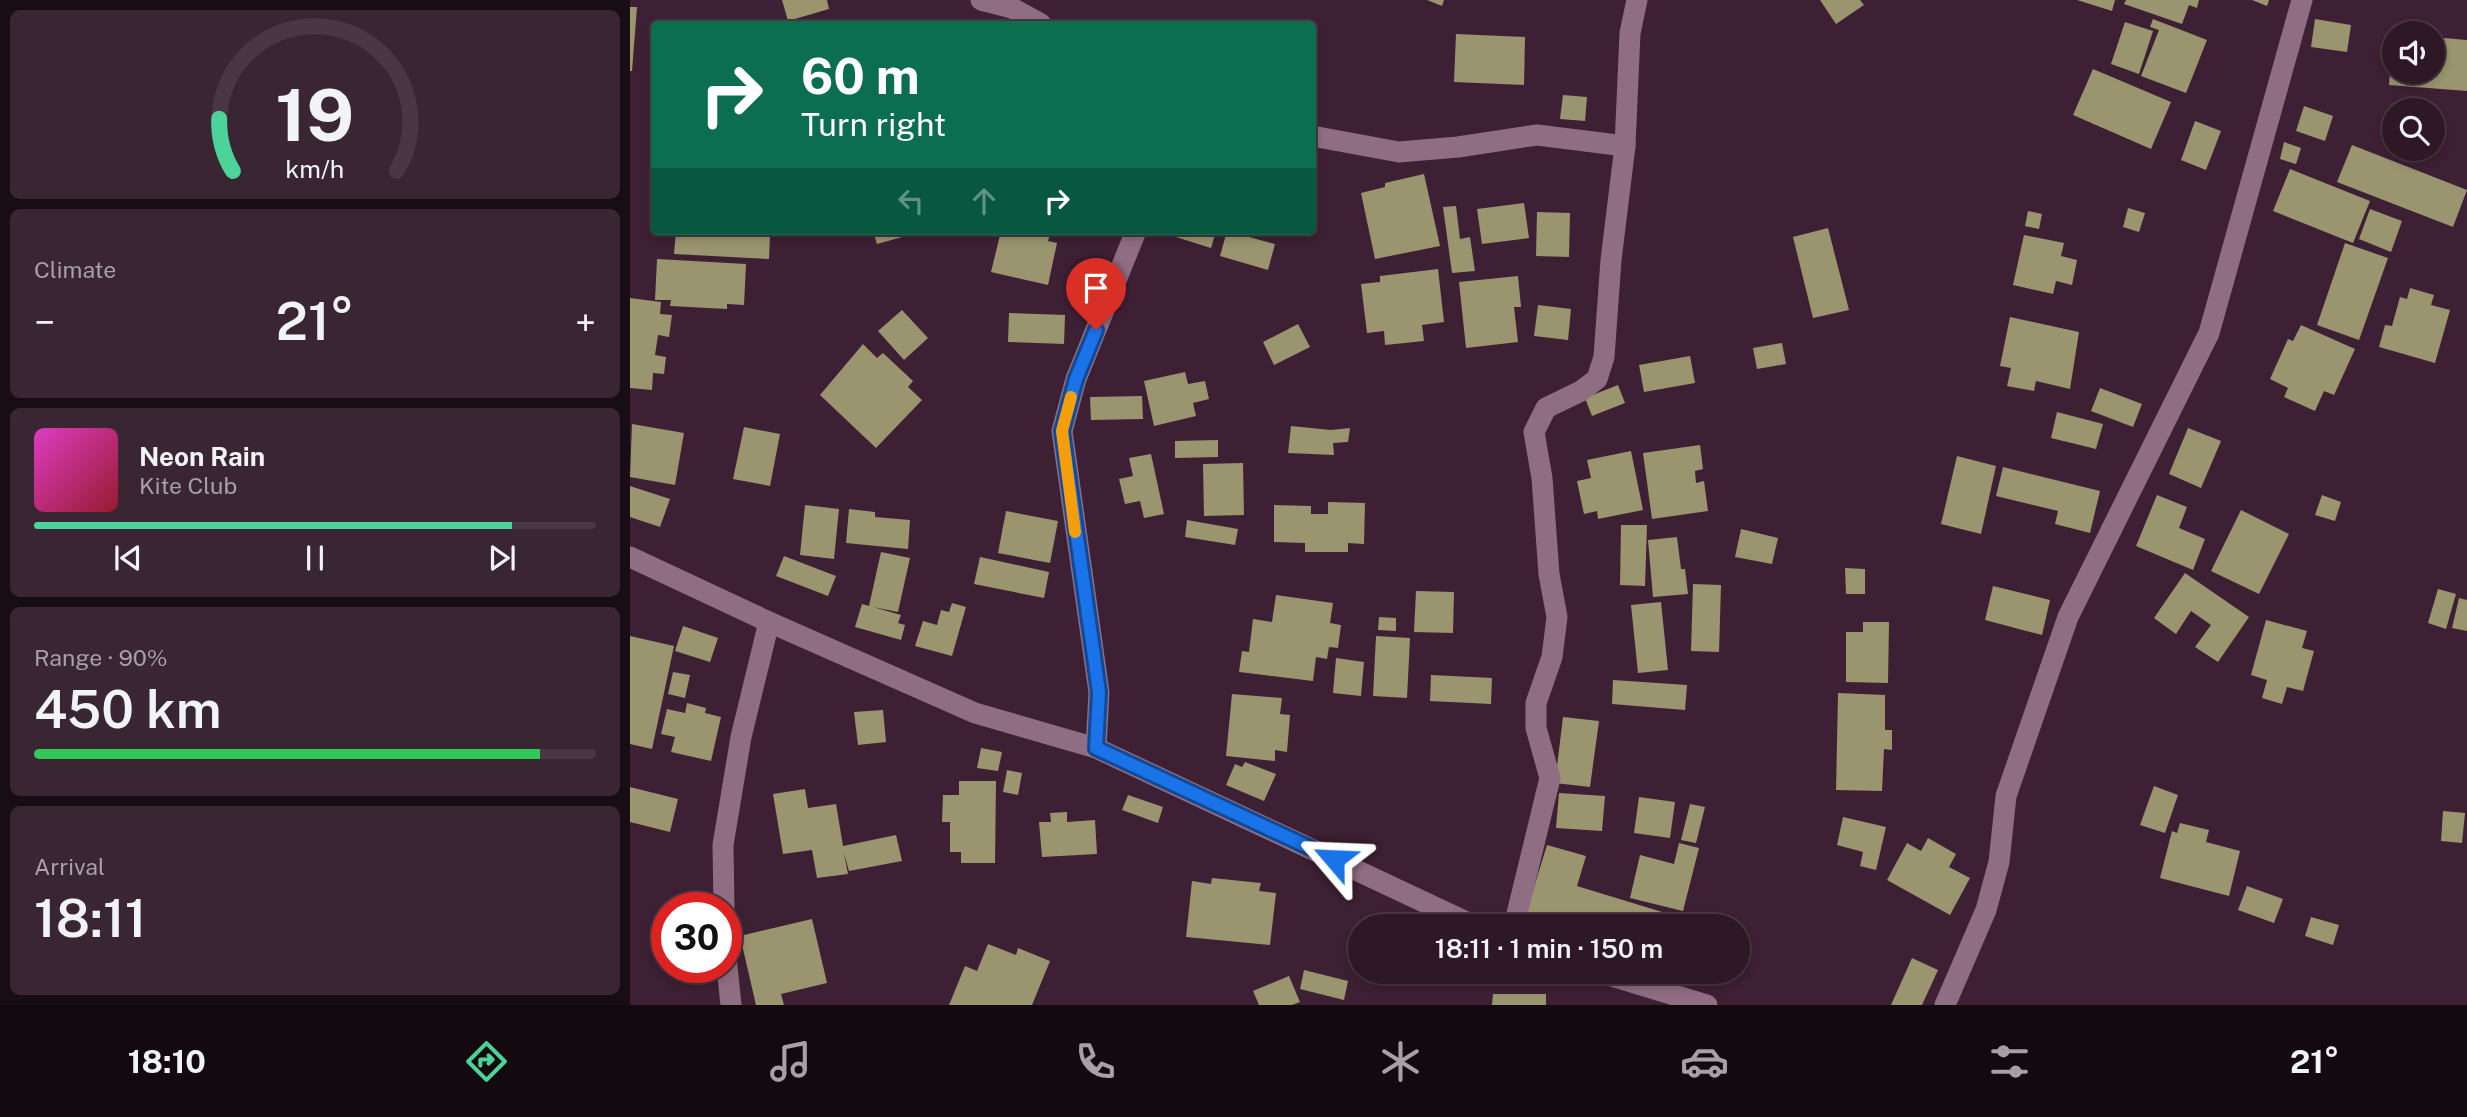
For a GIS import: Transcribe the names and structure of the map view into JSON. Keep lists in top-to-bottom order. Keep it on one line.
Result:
{"page":{"turn":["60 m","Turn right"],"tile":["Climate",["Range · 90%","450 km"],["Arrival","18:11"]],"heat":["−","21°","+"],"song":["Neon Rain","Kite Club"],"limit":"30","trip":"18:11 · 1 min · 150 m","tabs":["18:10","21°"],"gauge":["19","km/h"]}}
